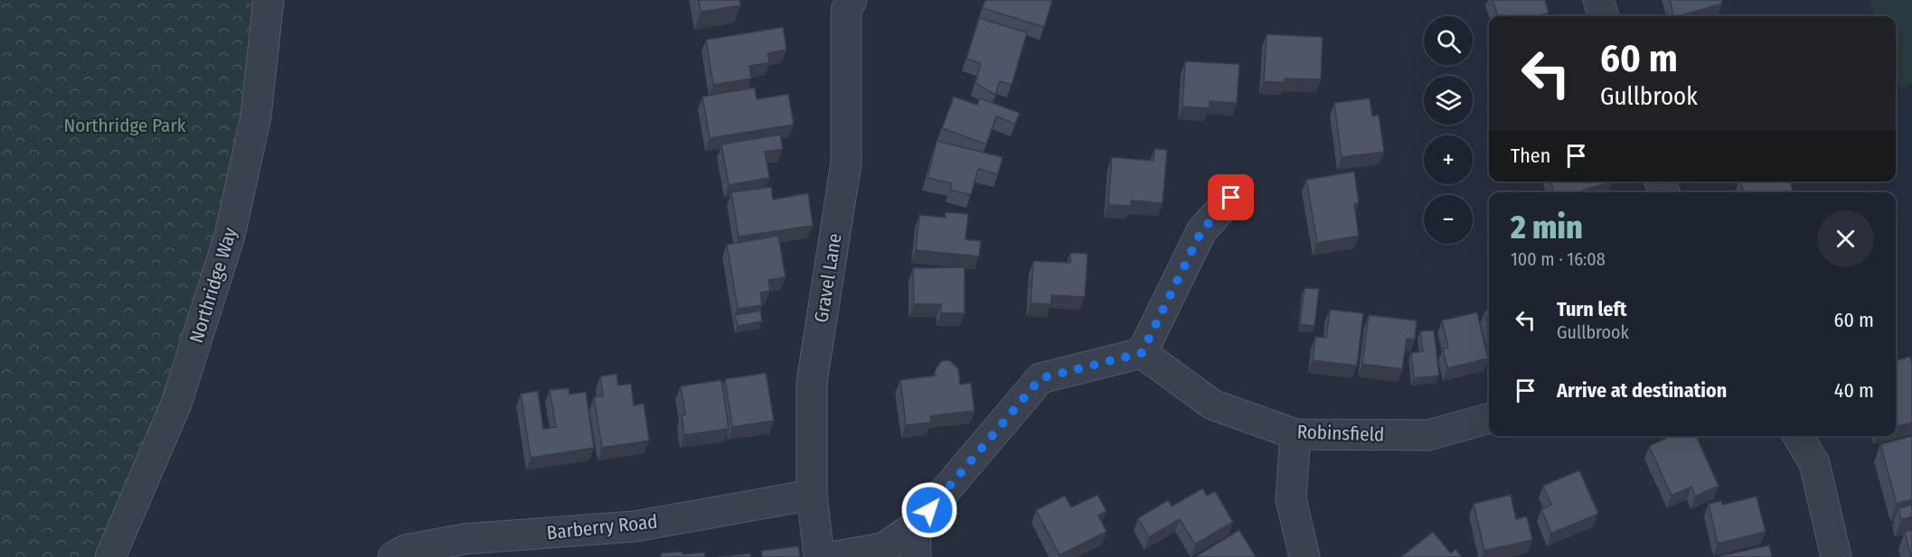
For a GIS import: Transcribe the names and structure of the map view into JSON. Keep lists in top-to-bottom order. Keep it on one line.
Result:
{"streets":{"street":["Gravel Lane","Northridge Way","Robinsfield","Barberry Road"]},"crossings":[["Gravel Lane","Barberry Road"]],"parks":["Northridge Park"],"page":{"map_buttons":["+","−"],"turn":["60 m","Gullbrook"],"then":"Then","heading":["2 min","100 m · 16:08"],"list":[{"name":"Turn left","note":"Gullbrook","value":"60 m"},{"name":"Arrive at destination","value":"40 m"}]}}
